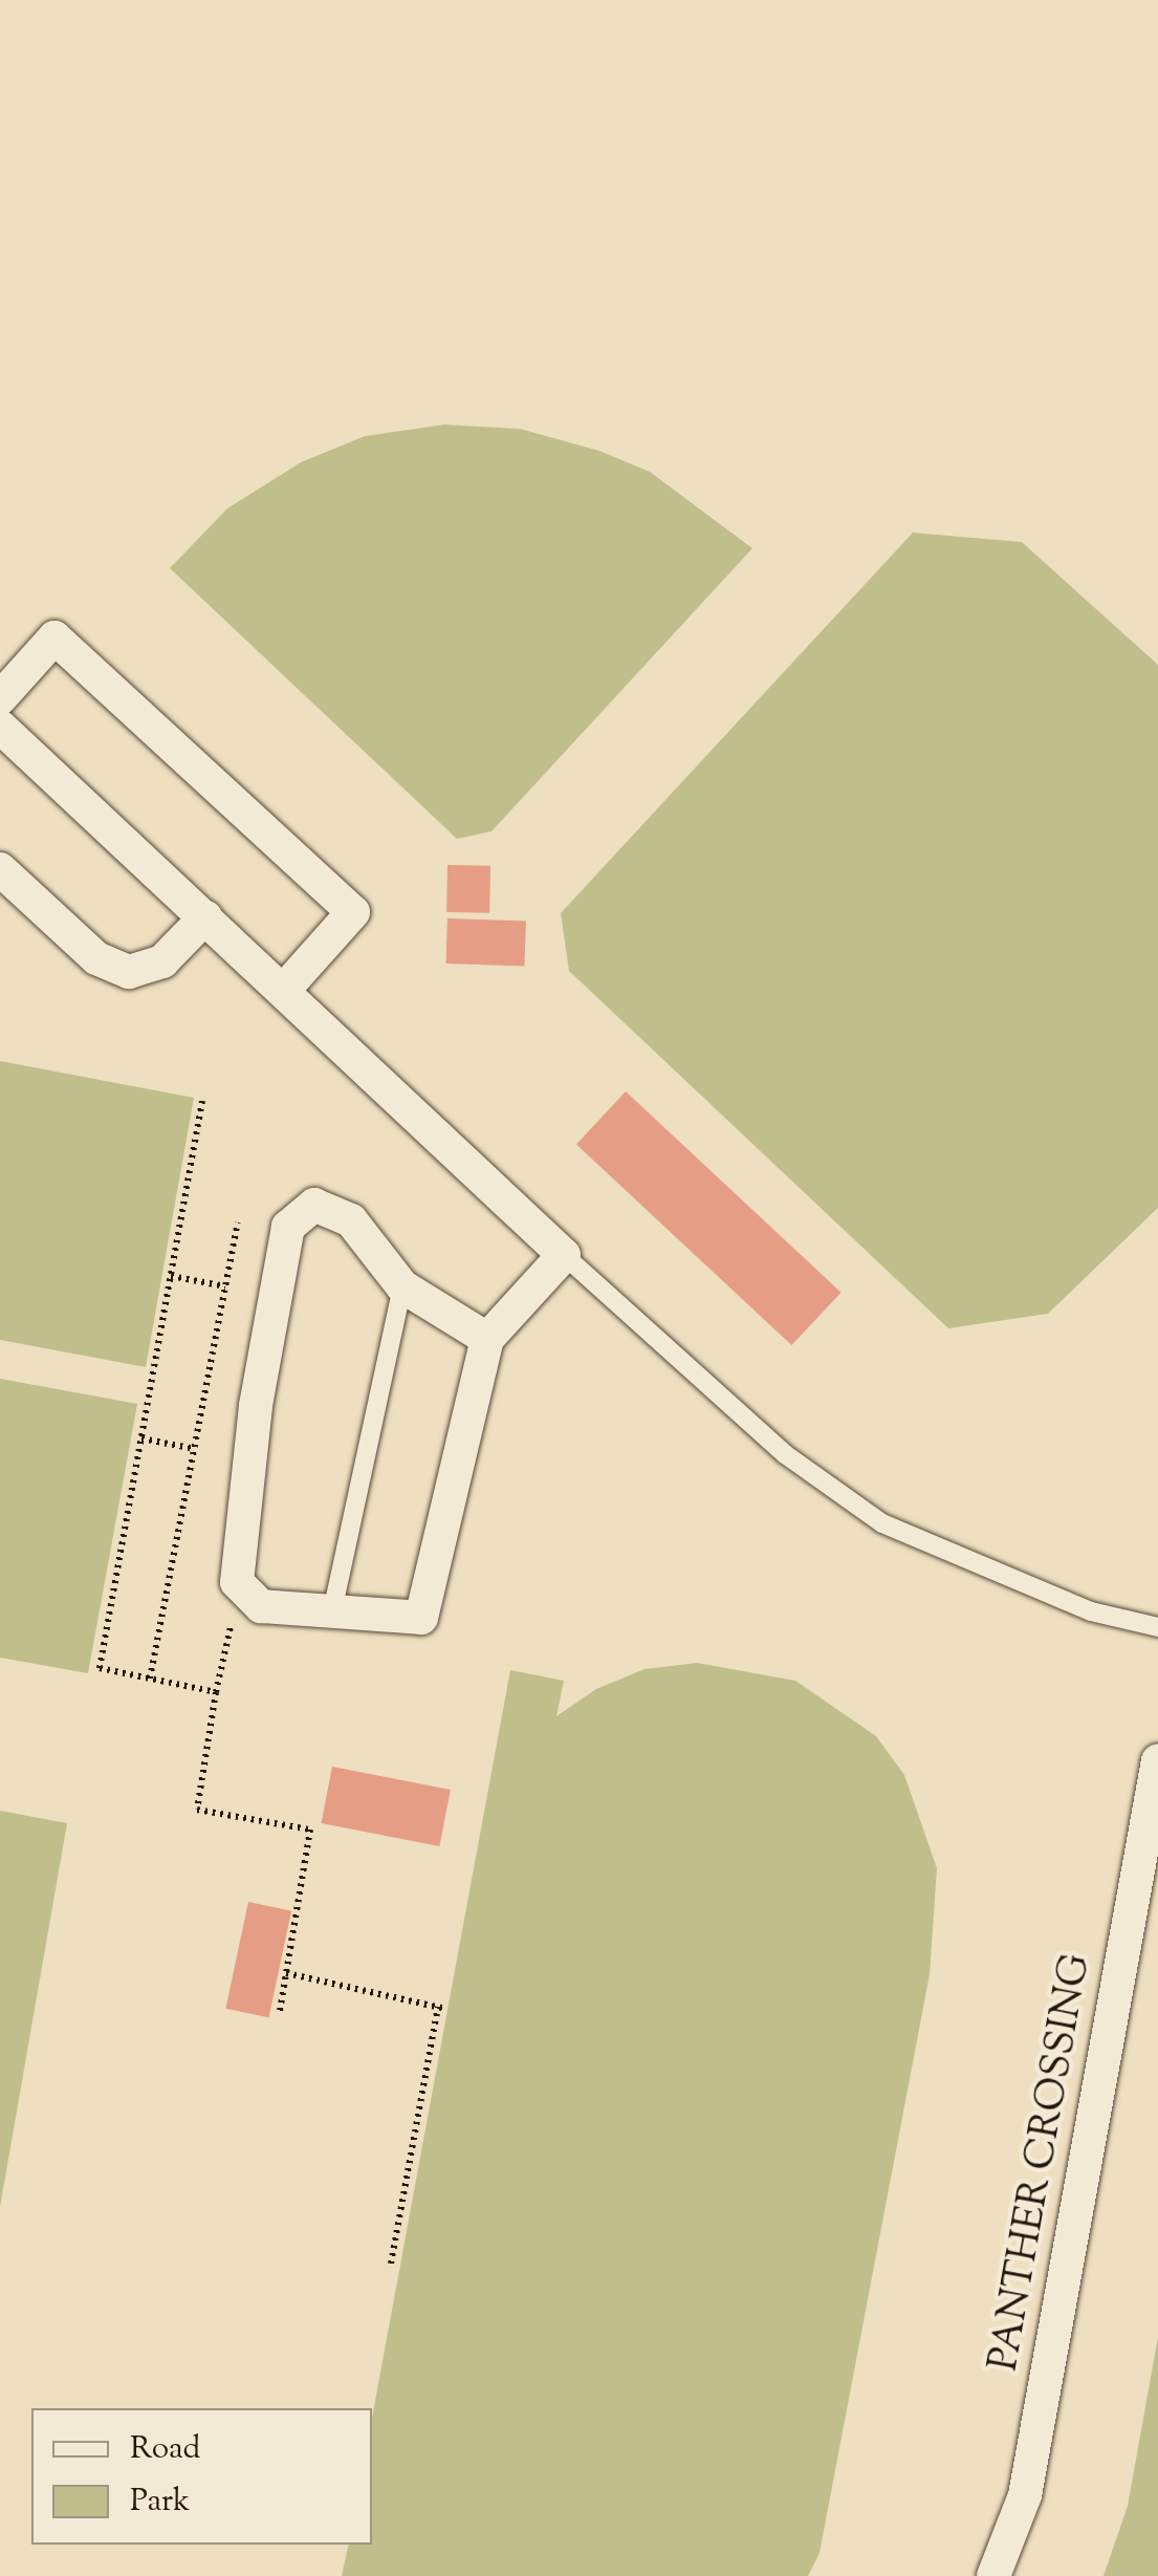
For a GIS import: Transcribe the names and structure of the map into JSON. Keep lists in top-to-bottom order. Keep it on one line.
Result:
{"streets":{"street":["PANTHER CROSSING"]},"legend":["Road","Park"]}
